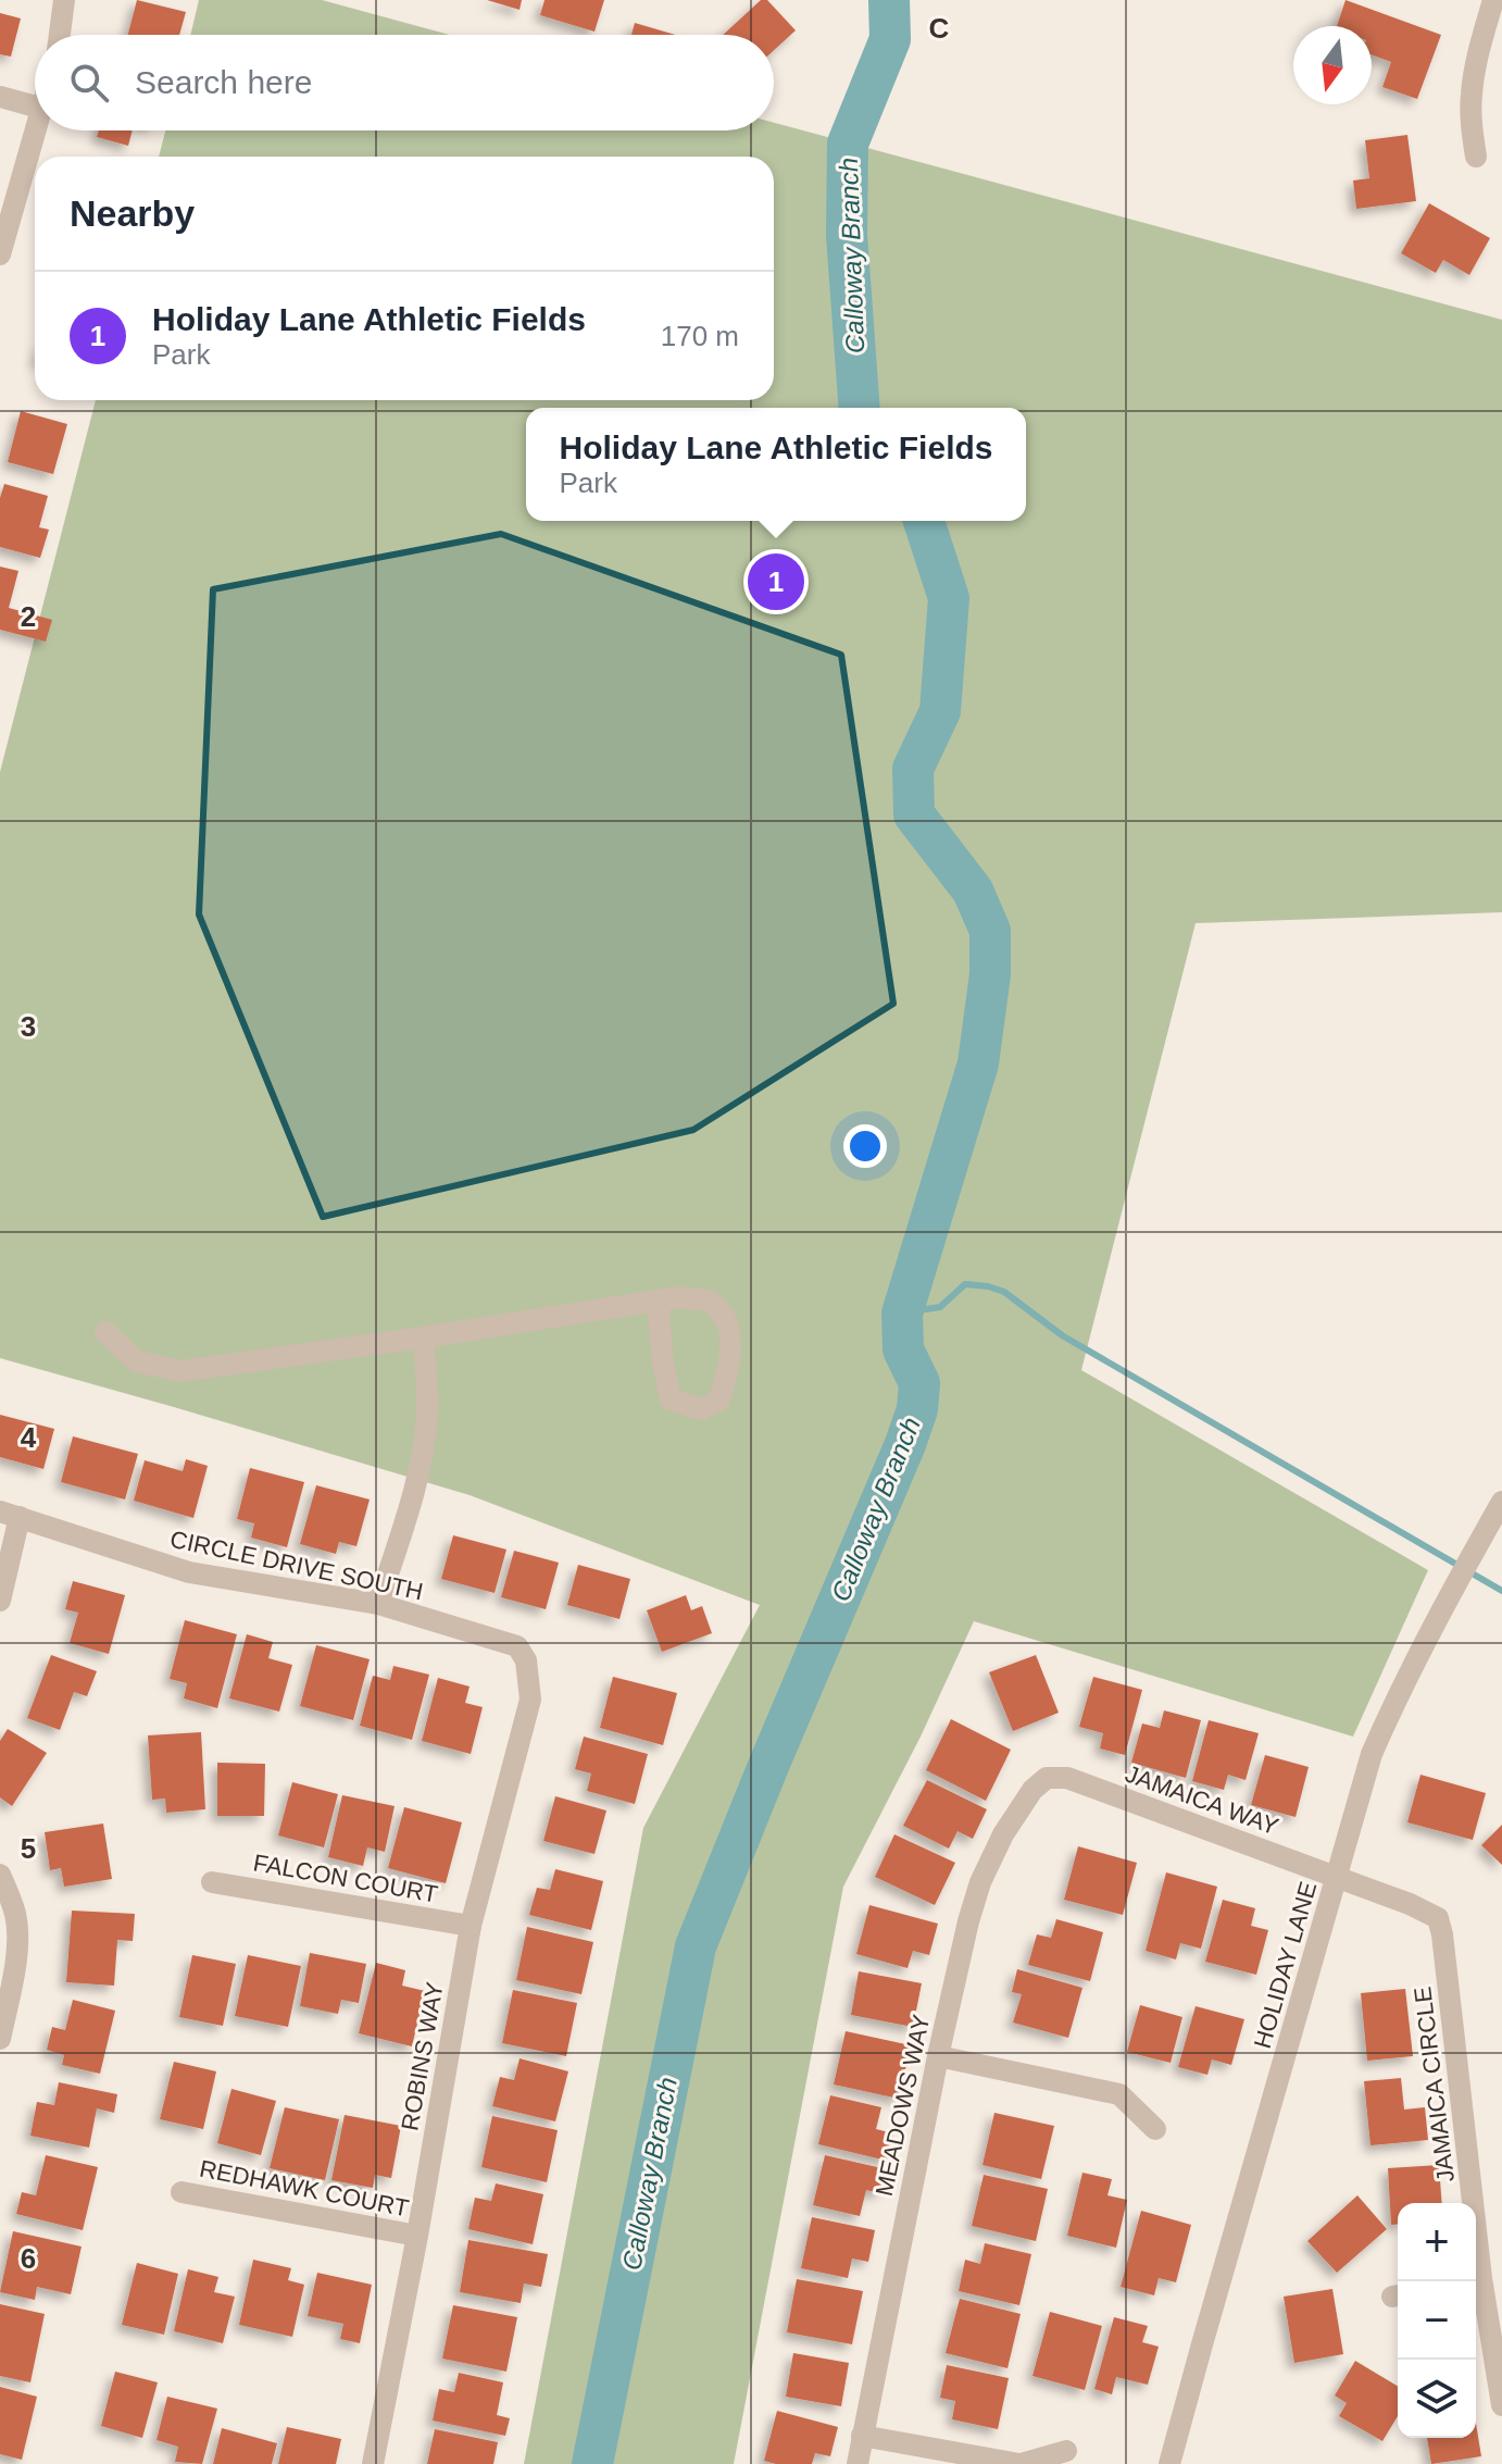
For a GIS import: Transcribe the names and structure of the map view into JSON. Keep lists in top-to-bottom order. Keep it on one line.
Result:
{"streets":{"street":["CIRCLE DRIVE SOUTH","JAMAICA WAY","FALCON COURT","HOLIDAY LANE","ROBINS WAY","JAMAICA CIRCLE","MEADOWS WAY","REDHAWK COURT"]},"crossings":[["CIRCLE DRIVE SOUTH","ROBINS WAY"],["JAMAICA WAY","HOLIDAY LANE"],["JAMAICA WAY","JAMAICA CIRCLE"],["JAMAICA WAY","MEADOWS WAY"],["FALCON COURT","ROBINS WAY"],["HOLIDAY LANE","JAMAICA CIRCLE"],["ROBINS WAY","REDHAWK COURT"]],"water":["Calloway Branch"],"north":"bottom","page":{"search":"Search here","heading":"Nearby","list":[{"mark":"1","name":"Holiday Lane Athletic Fields","note":"Park","value":"170 m"}],"popup":["Holiday Lane Athletic Fields","Park"],"pins":"1","map_buttons":["+","−"]},"grid":{"columns":["C"],"rows":["2","3","4","5","6"]}}
